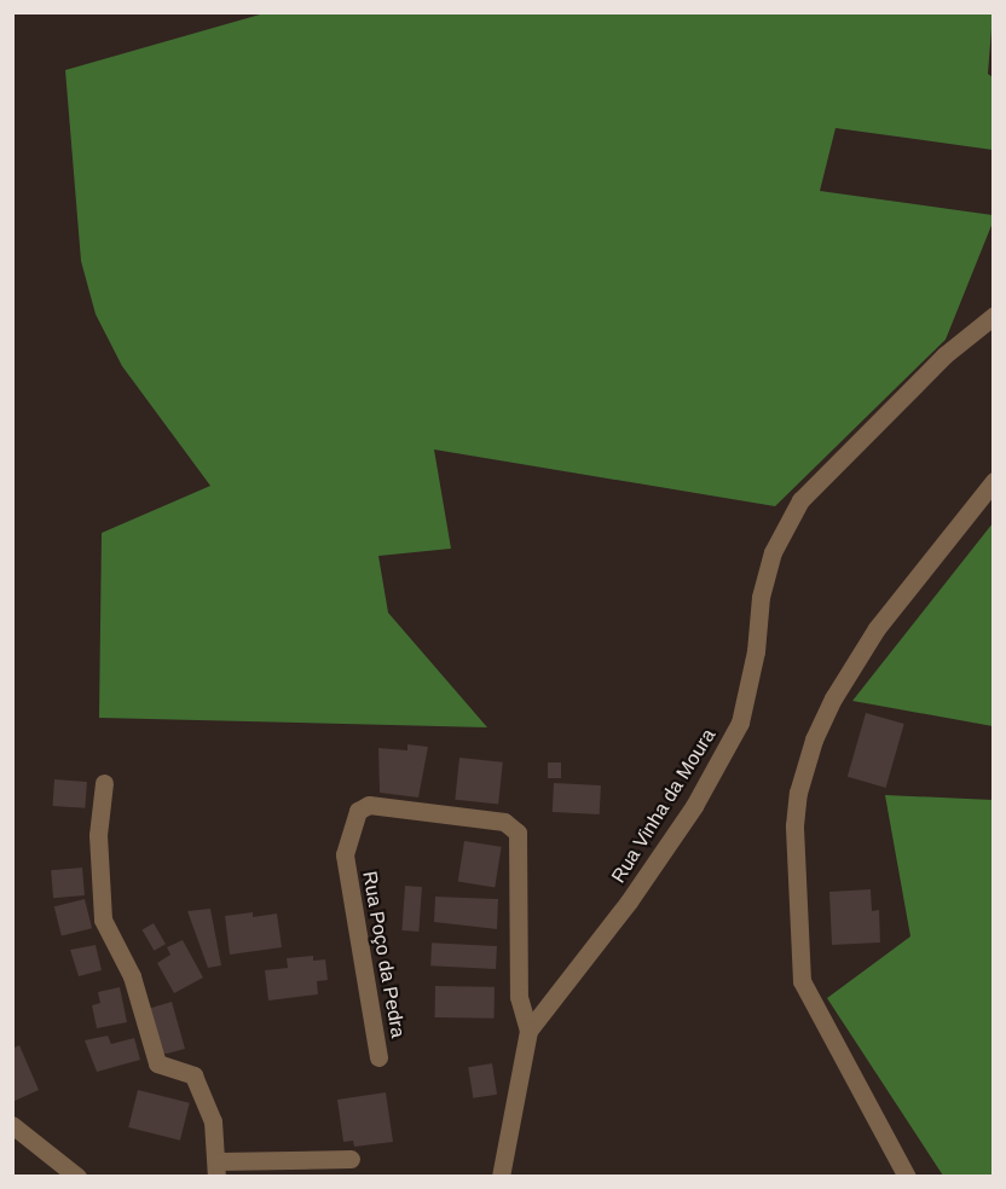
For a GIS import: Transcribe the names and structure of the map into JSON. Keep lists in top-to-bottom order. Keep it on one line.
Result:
{"streets":{"street":["Rua Vinha da Moura","Rua Poço da Pedra"]},"crossings":[["Rua Vinha da Moura","Rua Poço da Pedra"]]}
